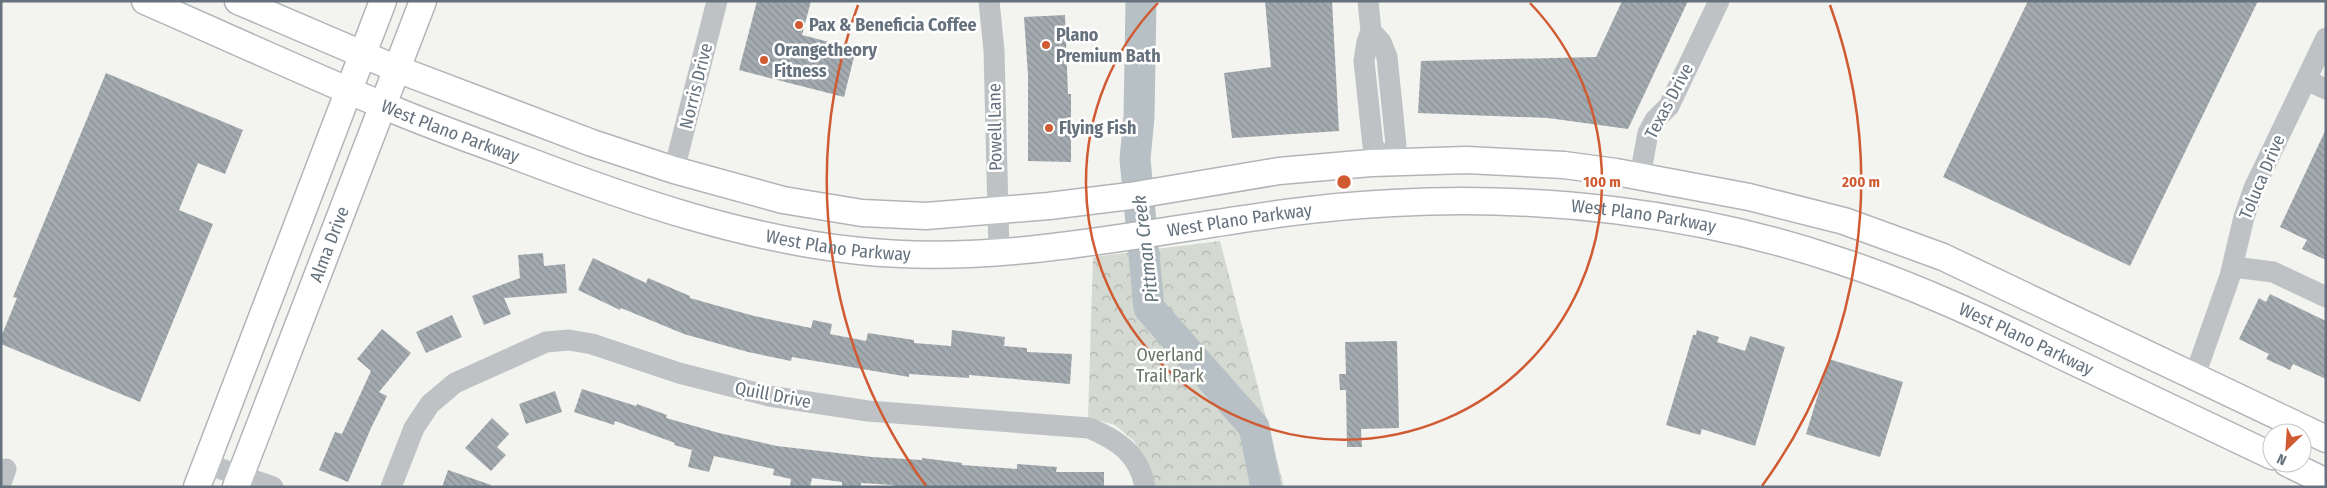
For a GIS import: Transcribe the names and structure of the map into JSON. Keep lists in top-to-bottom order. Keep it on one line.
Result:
{"streets":{"main road":["West Plano Parkway","Alma Drive"],"street":["Norris Drive","Texas Drive","Powell Lane","Toluca Drive","Quill Drive"]},"crossings":[["Norris Drive","West Plano Parkway"],["Texas Drive","West Plano Parkway"],["Powell Lane","West Plano Parkway"],["West Plano Parkway","Toluca Drive"],["West Plano Parkway","Alma Drive"]],"water":["Pittman Creek"],"parks":["Overland Trail Park"],"places":["Pax & Beneficia Coffee","Plano Premium Bath","Orangetheory Fitness","Flying Fish"],"north":"bottom left","rings":["100 m","200 m"]}
